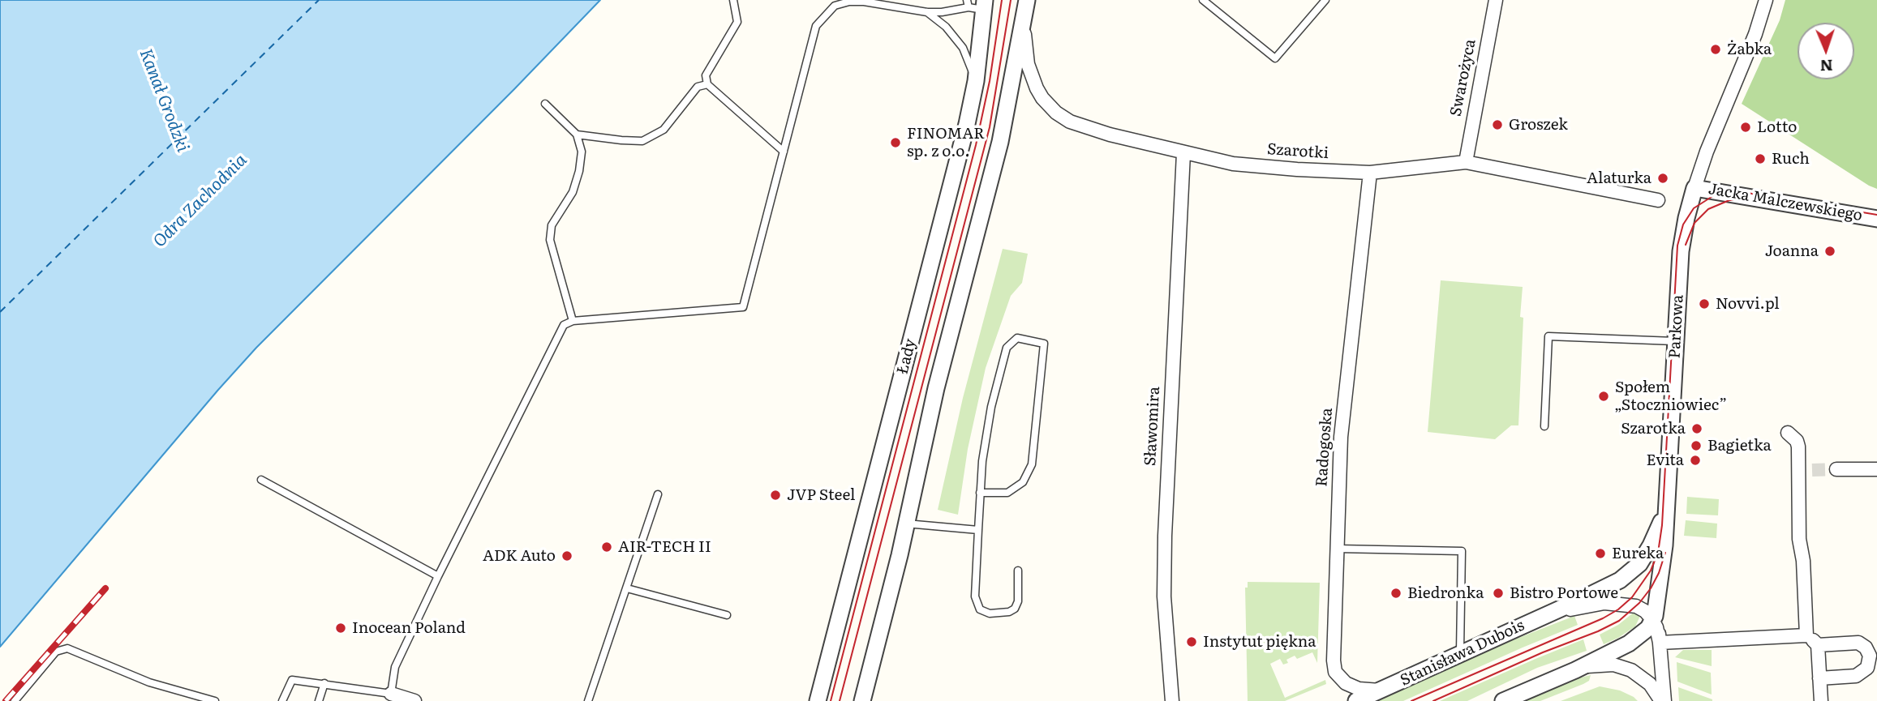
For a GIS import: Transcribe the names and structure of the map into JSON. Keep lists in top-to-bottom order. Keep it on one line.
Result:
{"streets":{"street":["Swarożyca","Szarotki","Jacka Malczewskiego","Parkowa","Łady","Sławomira","Radogoska","Stanisława Dubois"]},"crossings":[["Swarożyca","Szarotki"],["Szarotki","Sławomira"],["Szarotki","Radogoska"],["Jacka Malczewskiego","Parkowa"],["Parkowa","Stanisława Dubois"],["Radogoska","Stanisława Dubois"]],"water":["Kanał Grodzki","Odra Zachodnia"],"places":["Żabka","Groszek","Lotto","FINOMAR sp. z o.o.","Ruch","Alaturka","Joanna","Novvi.pl","Społem „Stoczniowiec”","Szarotka","Bagietka","Evita","JVP Steel","AIR-TECH II","Eureka","ADK Auto","Biedronka","Bistro Portowe","Inocean Poland","Instytut piękna"],"north":"bottom"}
